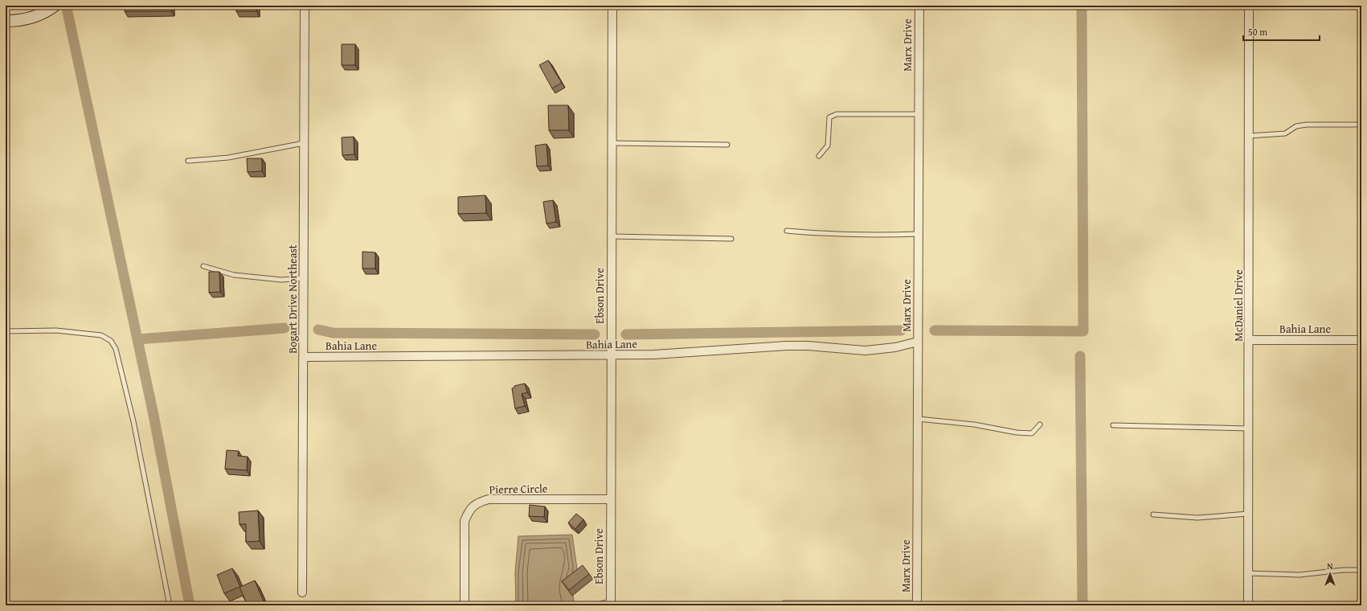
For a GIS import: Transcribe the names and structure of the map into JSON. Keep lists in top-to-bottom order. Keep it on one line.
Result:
{"streets":{"street":["Marx Drive","Ebson Drive","Bogart Drive Northeast","McDaniel Drive","Bahia Lane","Pierre Circle"]},"crossings":[["Marx Drive","Bahia Lane"],["Ebson Drive","Bahia Lane"],["Ebson Drive","Pierre Circle"],["Bogart Drive Northeast","Bahia Lane"],["McDaniel Drive","Bahia Lane"]],"scale_bar":"50 m","north":"top"}
